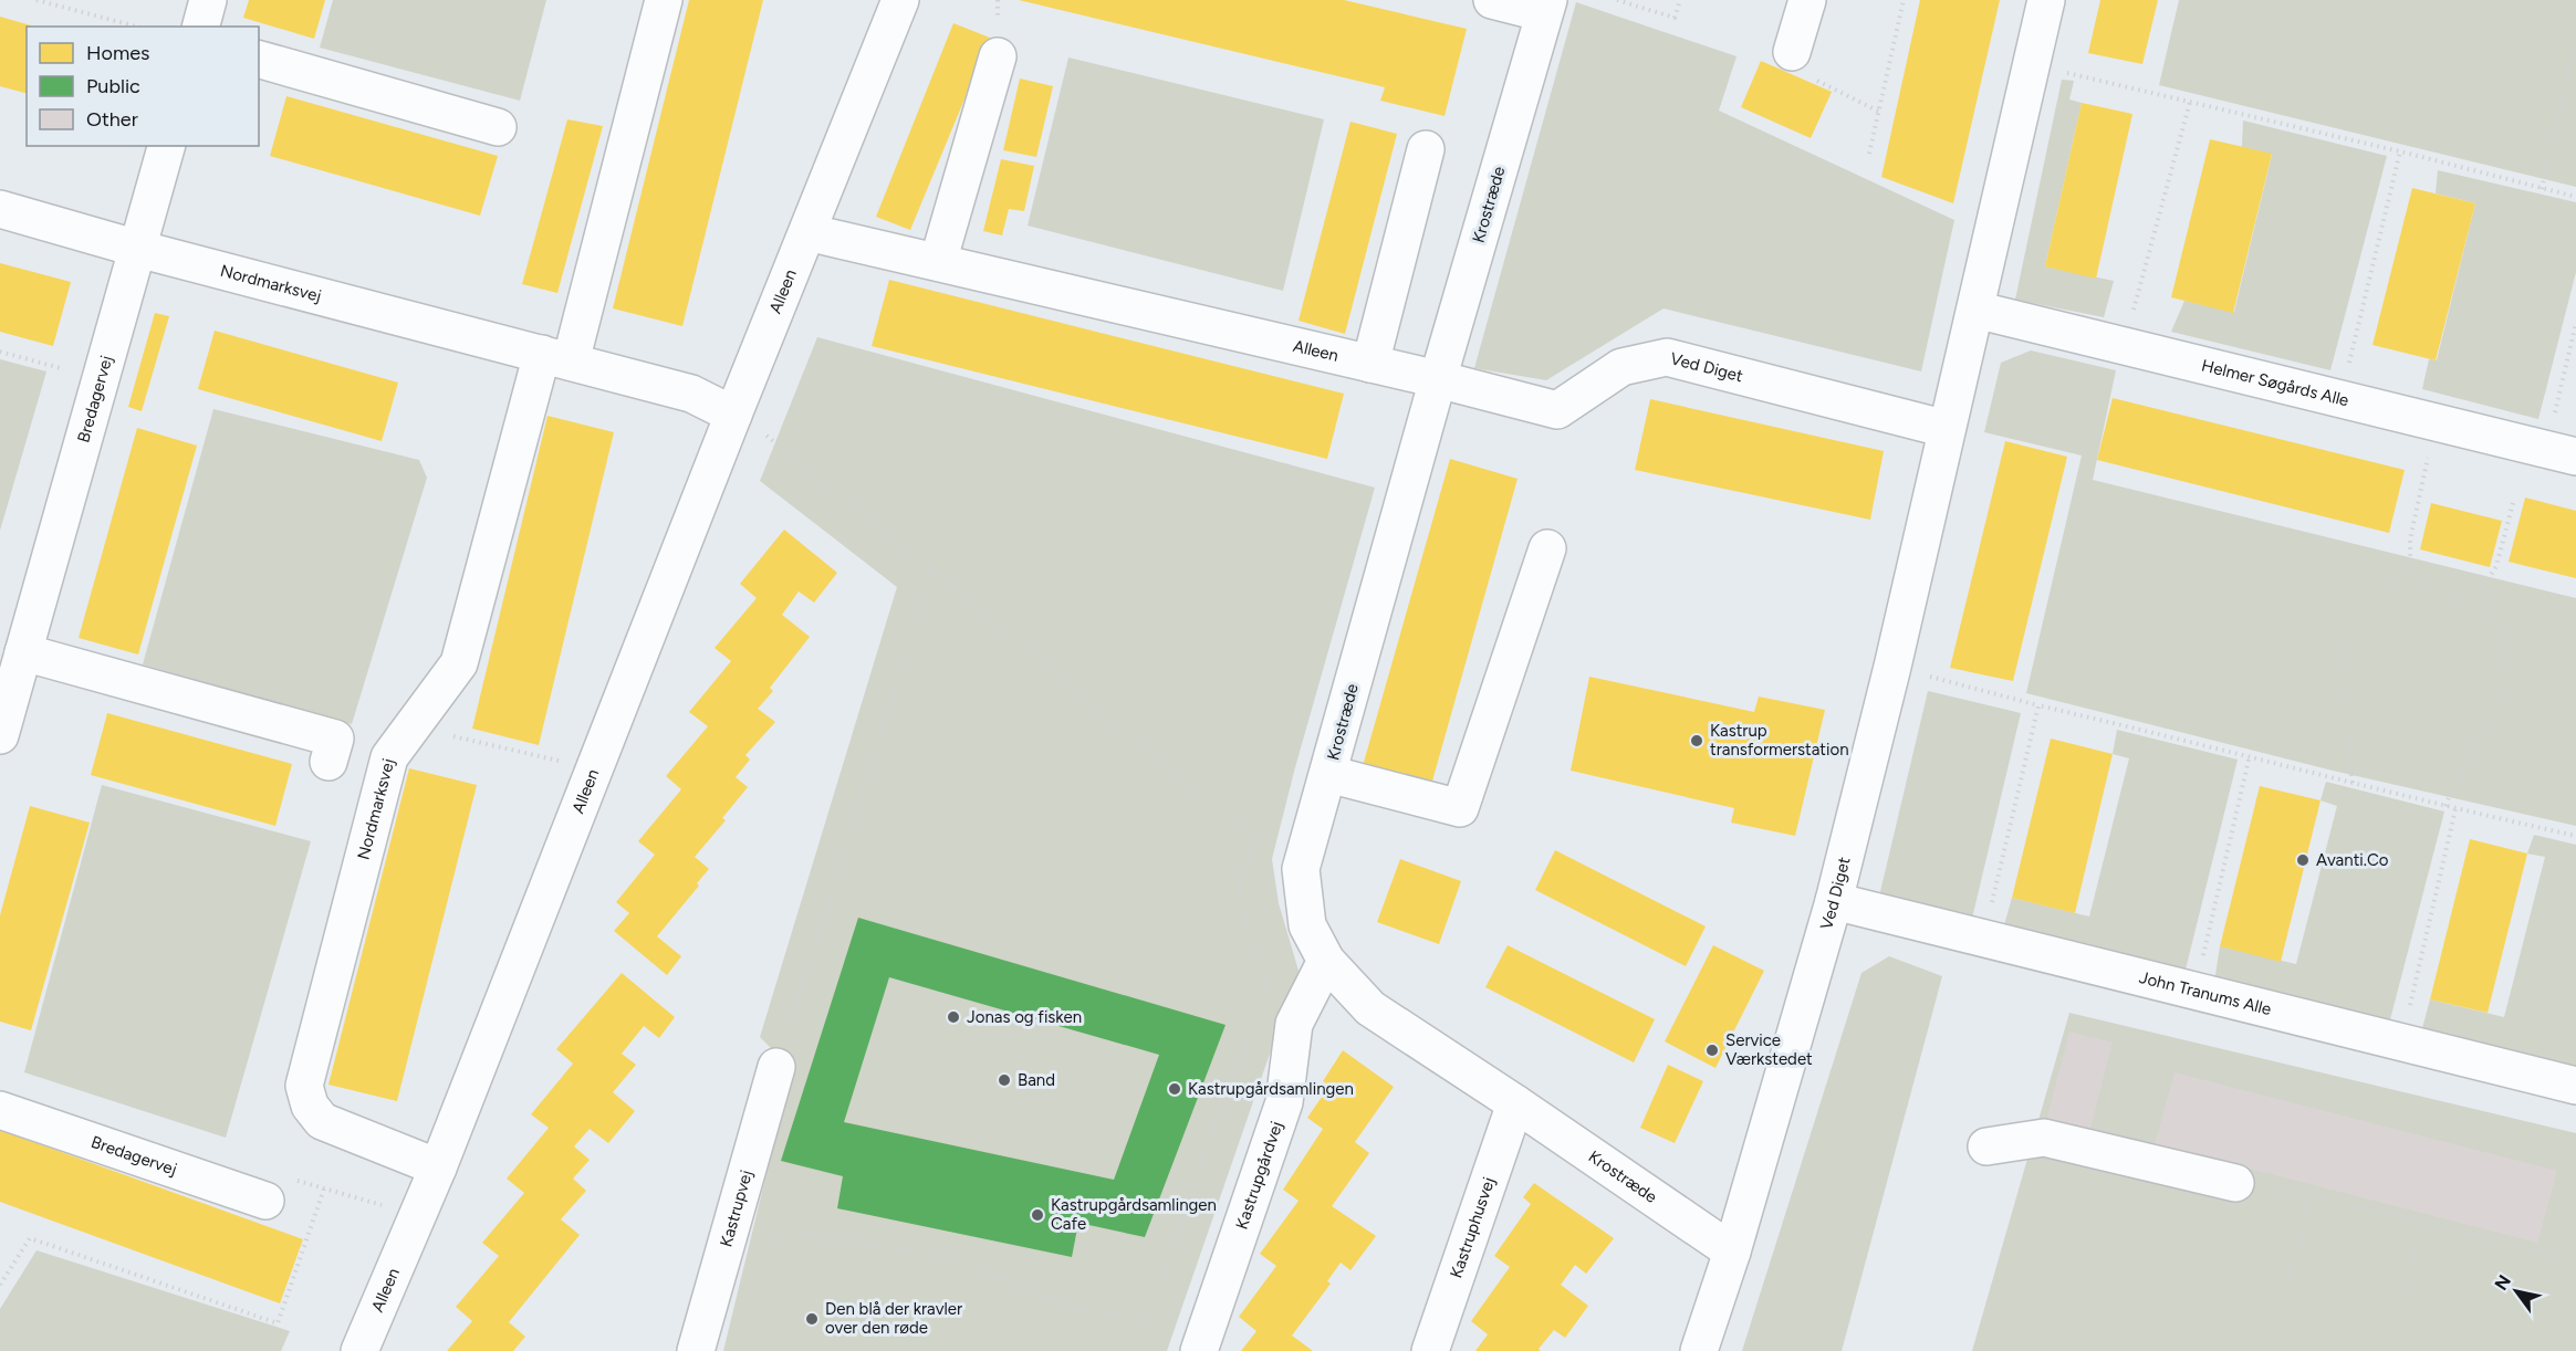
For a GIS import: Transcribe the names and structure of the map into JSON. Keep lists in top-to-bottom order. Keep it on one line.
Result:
{"streets":{"street":["Krostræde","Nordmarksvej","Alleen","Ved Diget","Helmer Søgårds Alle","Bredagervej","John Tranums Alle","Kastrupgårdvej","Kastrupvej","Kastruphusvej"]},"crossings":[["Krostræde","Alleen"],["Krostræde","Ved Diget"],["Krostræde","Kastrupgårdvej"],["Krostræde","Kastruphusvej"],["Nordmarksvej","Alleen"],["Nordmarksvej","Bredagervej"],["Alleen","Ved Diget"],["Ved Diget","Helmer Søgårds Alle"],["Ved Diget","John Tranums Alle"]],"places":["Kastrup transformerstation","Avanti.Co","Jonas og fisken","Service Værkstedet","Band","Kastrupgårdsamlingen","Kastrupgårdsamlingen Cafe","Den blå der kravler over den røde"],"legend":["Homes","Public","Other"],"north":"top left"}
